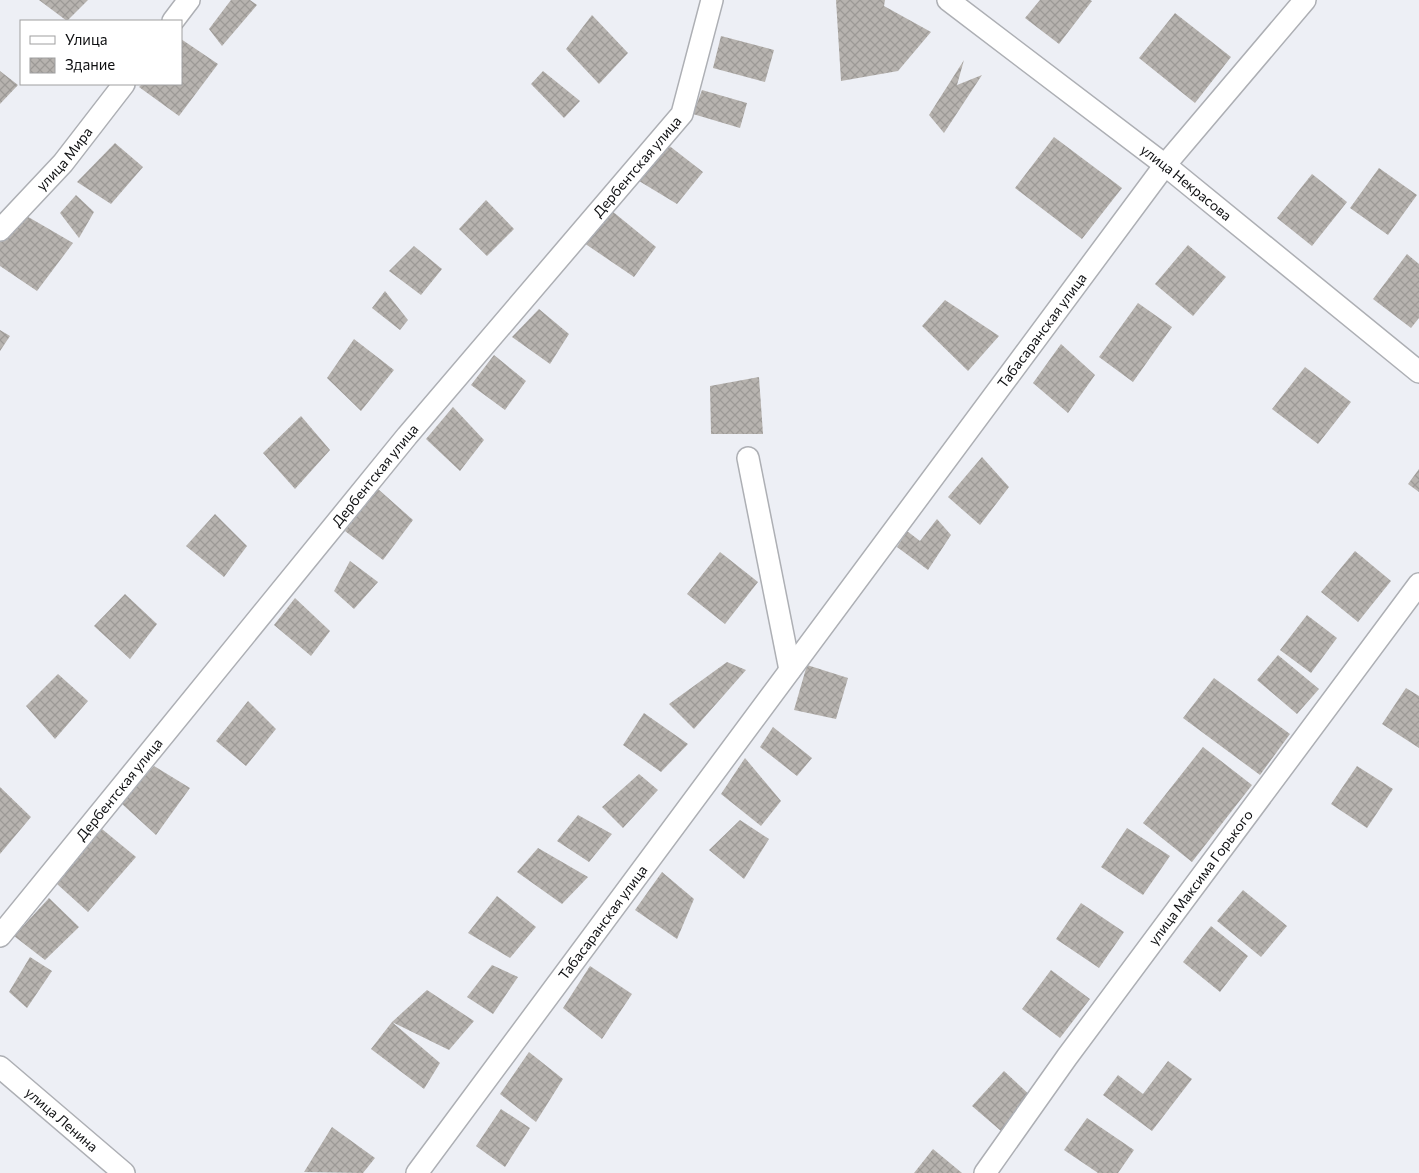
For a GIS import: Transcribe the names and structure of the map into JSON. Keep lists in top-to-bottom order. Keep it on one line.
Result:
{"streets":{"street":["улица Мира","Дербентская улица","улица Некрасова","Табасаранская улица","улица Максима Горького","улица Ленина"]},"crossings":[["улица Некрасова","Табасаранская улица"]],"legend":["Улица","Здание"]}
